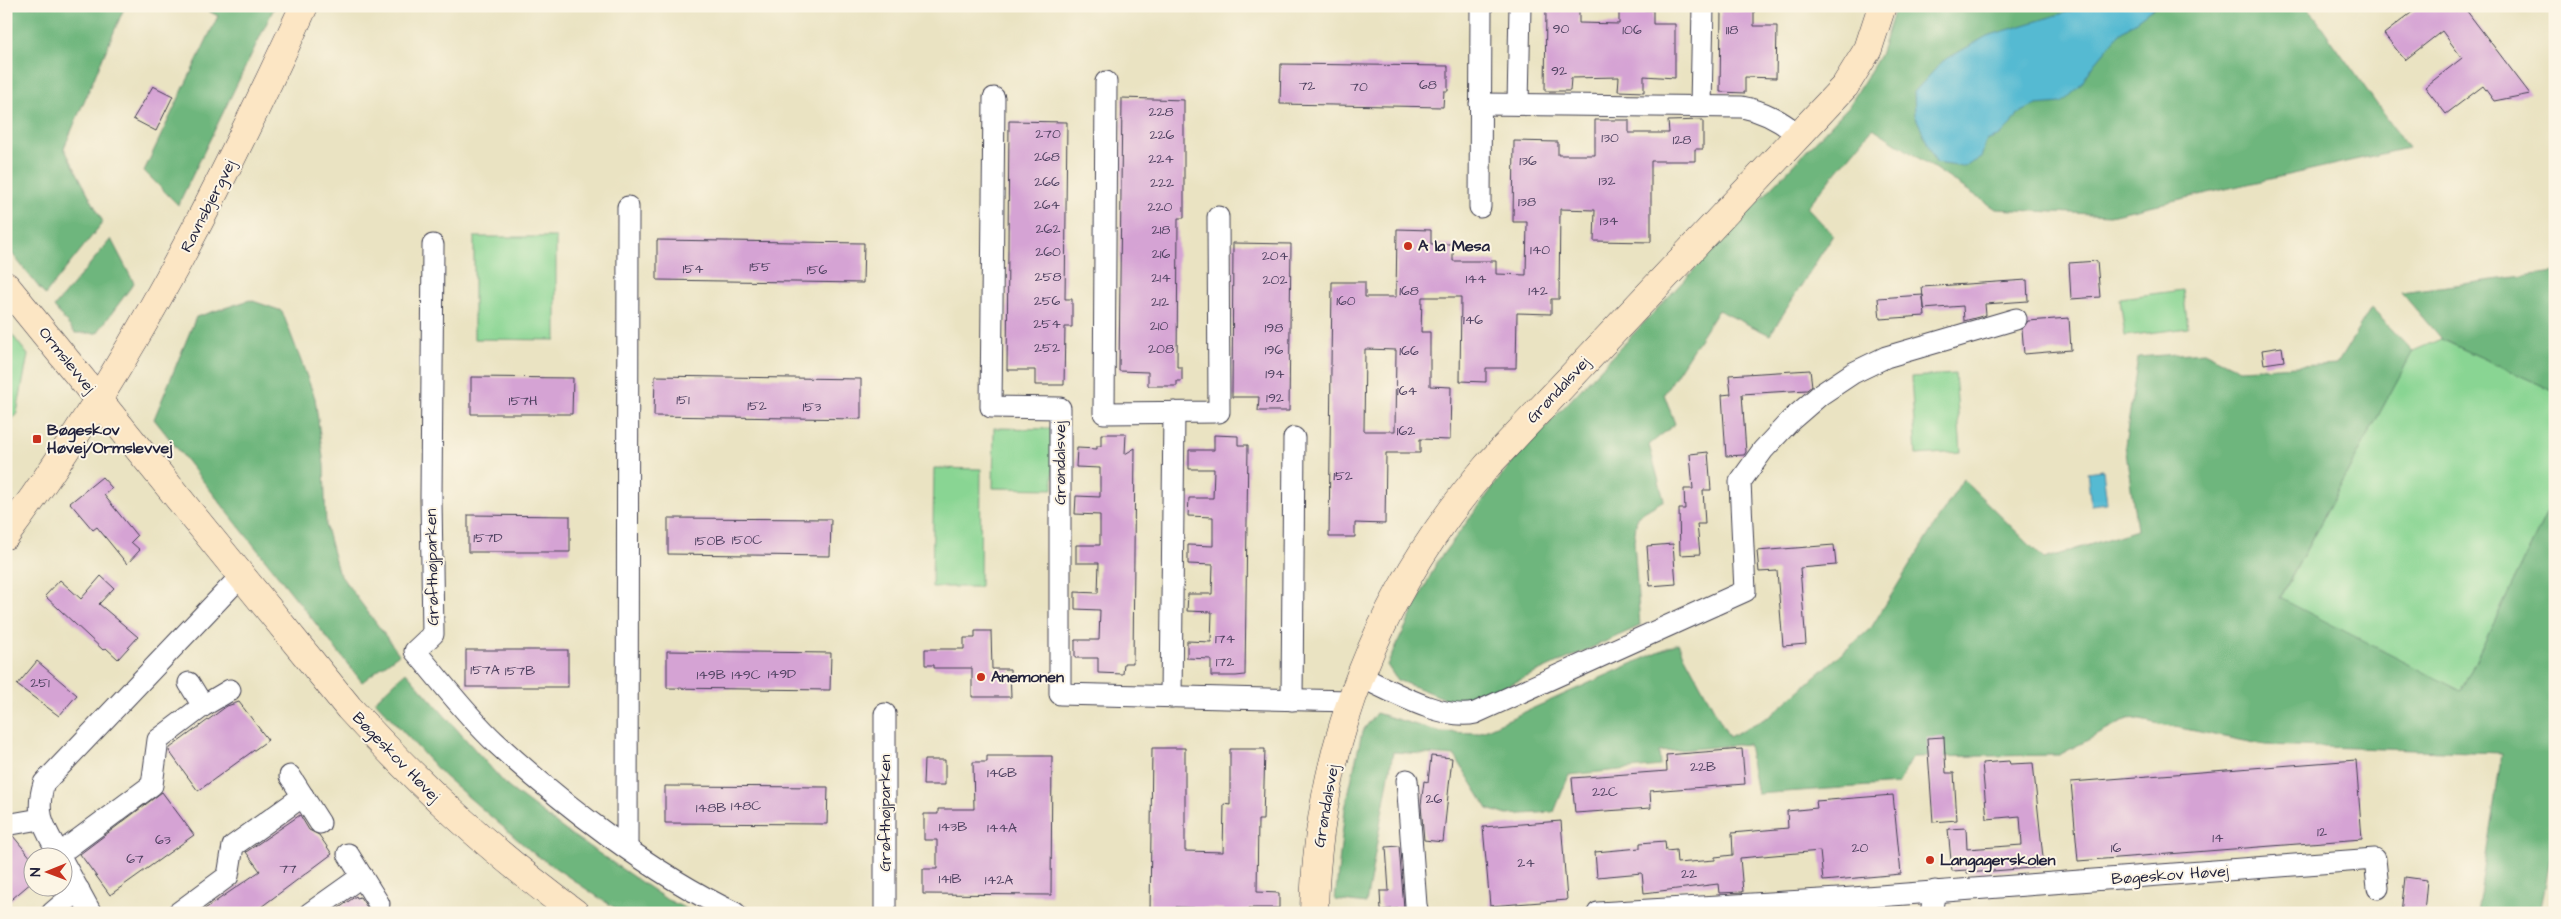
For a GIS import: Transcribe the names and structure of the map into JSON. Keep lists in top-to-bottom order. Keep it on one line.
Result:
{"streets":{"street":["Ravnsbjergvej","Ormslevvej","Grøndalsvej","Grøfthøjparken","Bøgeskov Høvej"]},"crossings":[["Ravnsbjergvej","Ormslevvej"],["Ravnsbjergvej","Bøgeskov Høvej"],["Ormslevvej","Bøgeskov Høvej"]],"places":{"other":["A la Mesa","Anemonen","Langagerskolen"],"transit":["Bøgeskov Høvej/Ormslevvej"]},"house_numbers":["90","106","118","92","68","72","70","228","270","226","130","128","268","224","136","132","266","222","138","264","220","134","262","218","140","260","216","204","155","154","156","258","214","144","202","168","142","256","160","212","146","254","210","198","252","208","196","166","194","164","192","151","157H","152","153","162","152","157D","150C","150B","174","172","157A","157B","149D","149B","149C","251","22B","146B","22C","26","148C","148B","143B","144A","12","14","63","20","16","67","24","77","22","141B","142A"],"north":"left"}
